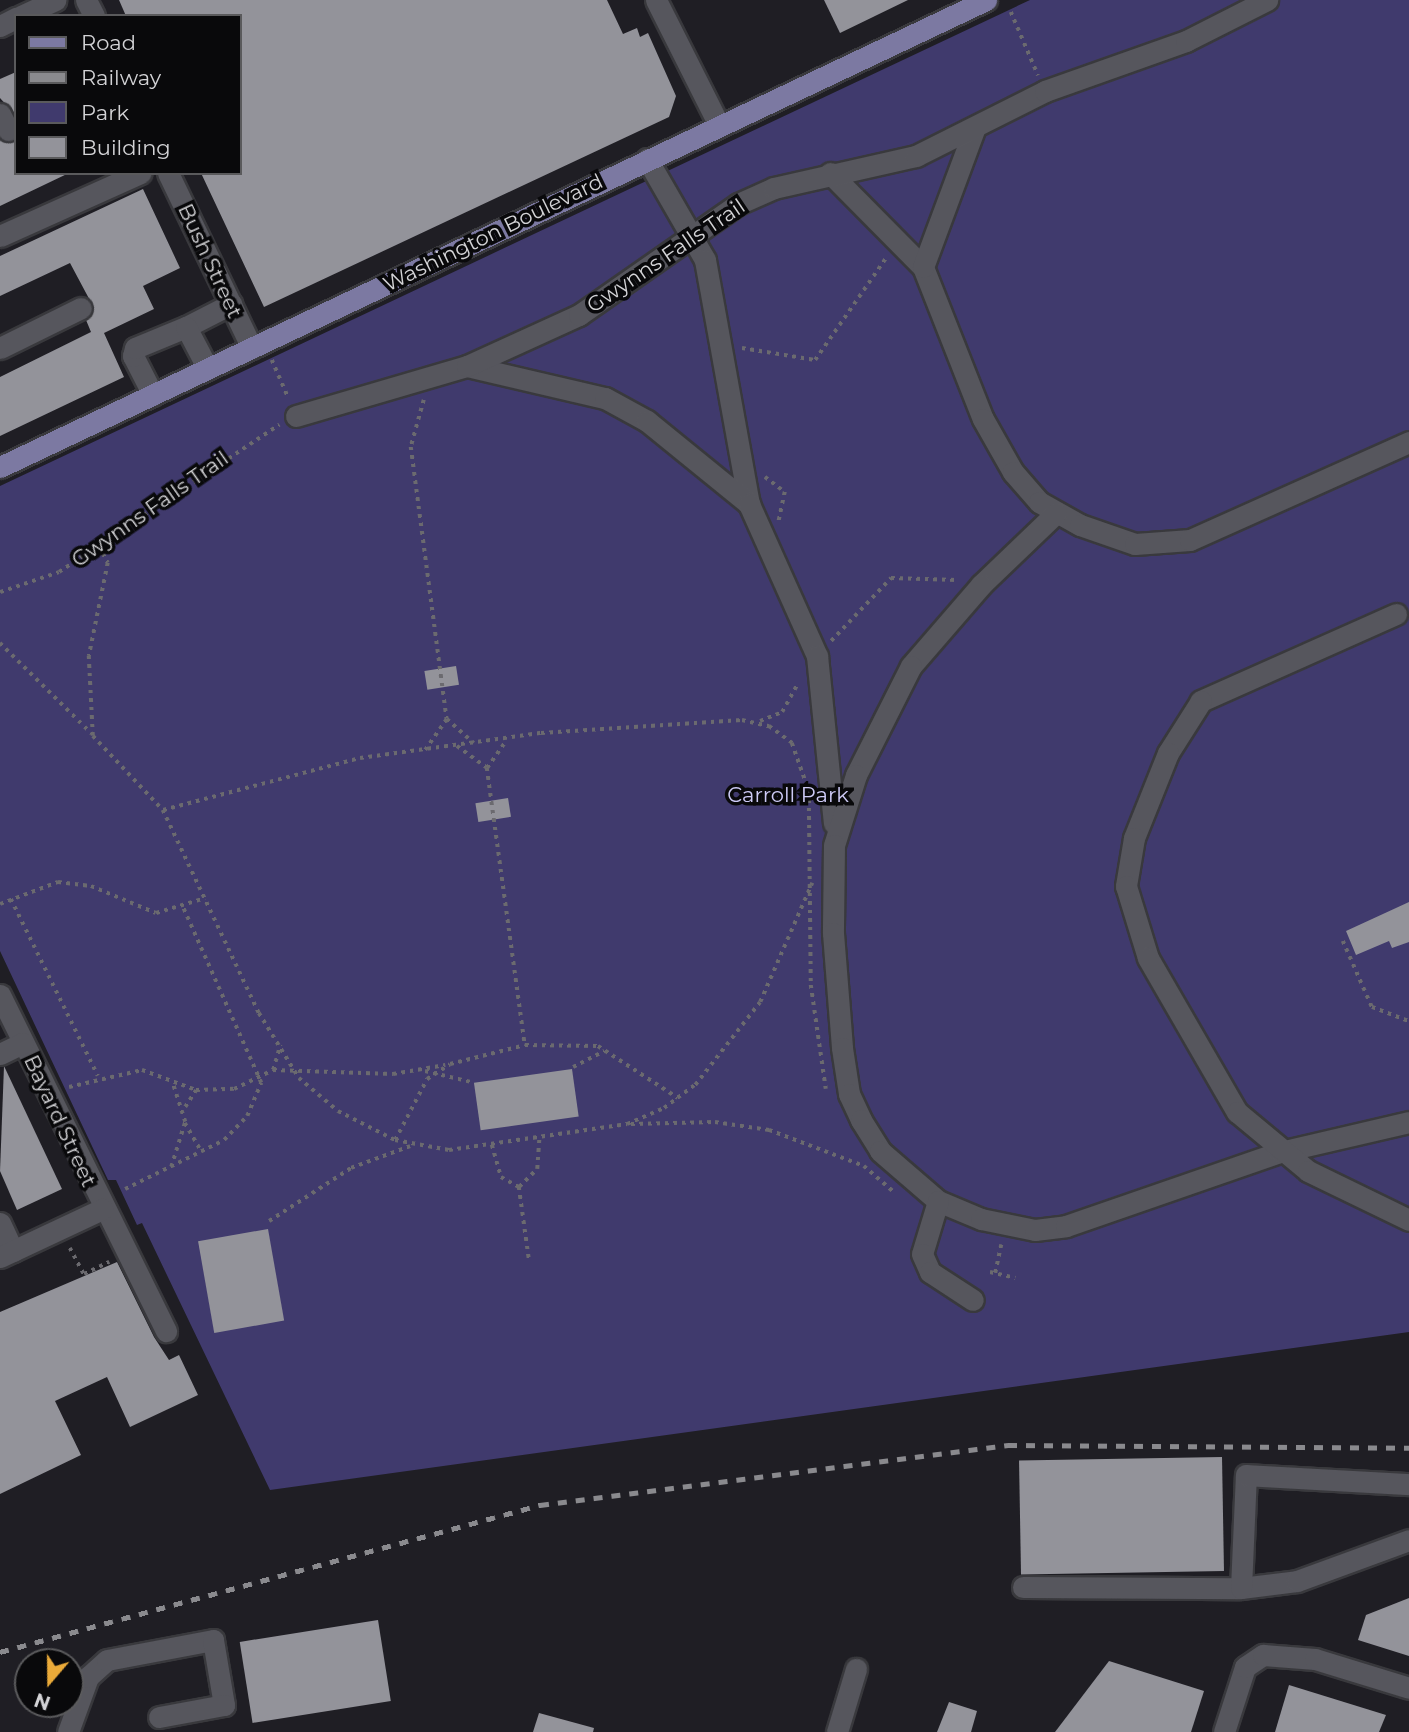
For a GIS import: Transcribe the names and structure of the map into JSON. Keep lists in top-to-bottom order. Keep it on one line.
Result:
{"streets":{"main road":["Washington Boulevard"],"street":["Gwynns Falls Trail","Bush Street","Bayard Street"]},"crossings":[["Washington Boulevard","Bush Street"]],"parks":["Carroll Park"],"legend":["Road","Railway","Park","Building"],"north":"bottom"}
